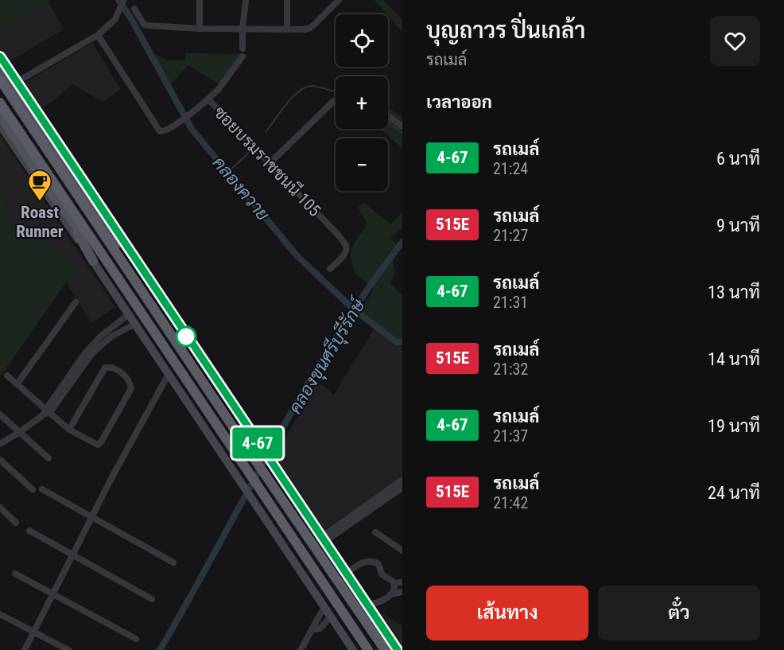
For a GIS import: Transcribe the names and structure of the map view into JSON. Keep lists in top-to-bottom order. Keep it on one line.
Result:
{"streets":{"street":["ซอยบรมราชชนนี 105"]},"water":["คลองควาย","คลองขุนศรีบุรีรักษ์"],"places":{"cafe":["Roast Runner"]},"lines":["bus line 4-67"],"page":{"on_map":"4-67","heading":[["บุญถาวร ปิ่นเกล้า","รถเมล์"],"เวลาออก"],"map_buttons":["+","−"],"list":[{"mark":"4-67","name":"รถเมล์","note":"21:24","value":"6 นาที"},{"mark":"515E","name":"รถเมล์","note":"21:27","value":"9 นาที"},{"mark":"4-67","name":"รถเมล์","note":"21:31","value":"13 นาที"},{"mark":"515E","name":"รถเมล์","note":"21:32","value":"14 นาที"},{"mark":"4-67","name":"รถเมล์","note":"21:37","value":"19 นาที"},{"mark":"515E","name":"รถเมล์","note":"21:42","value":"24 นาที"}],"buttons":["เส้นทาง","ตั๋ว"]}}
